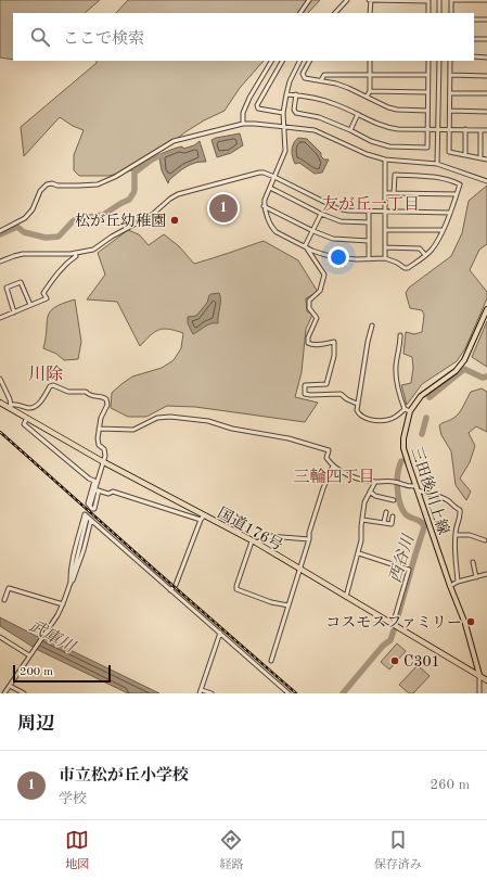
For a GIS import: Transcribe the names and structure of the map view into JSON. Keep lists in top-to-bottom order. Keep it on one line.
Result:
{"streets":{"highway":["国道176号"],"main road":["三田後川上線"]},"crossings":[["三田後川上線","国道176号"]],"districts":["友が丘一丁目","川除","三輪四丁目"],"water":["西谷川","武庫川"],"places":["松が丘幼稚園","コスモスファミリー","C301"],"scale_bar":"200 m","page":{"search":"ここで検索","pins":"1","scale":"200 m","heading":"周辺","list":[{"mark":"1","name":"市立松が丘小学校","note":"学校","value":"260 m"}],"nav":["地図","経路","保存済み"]}}
